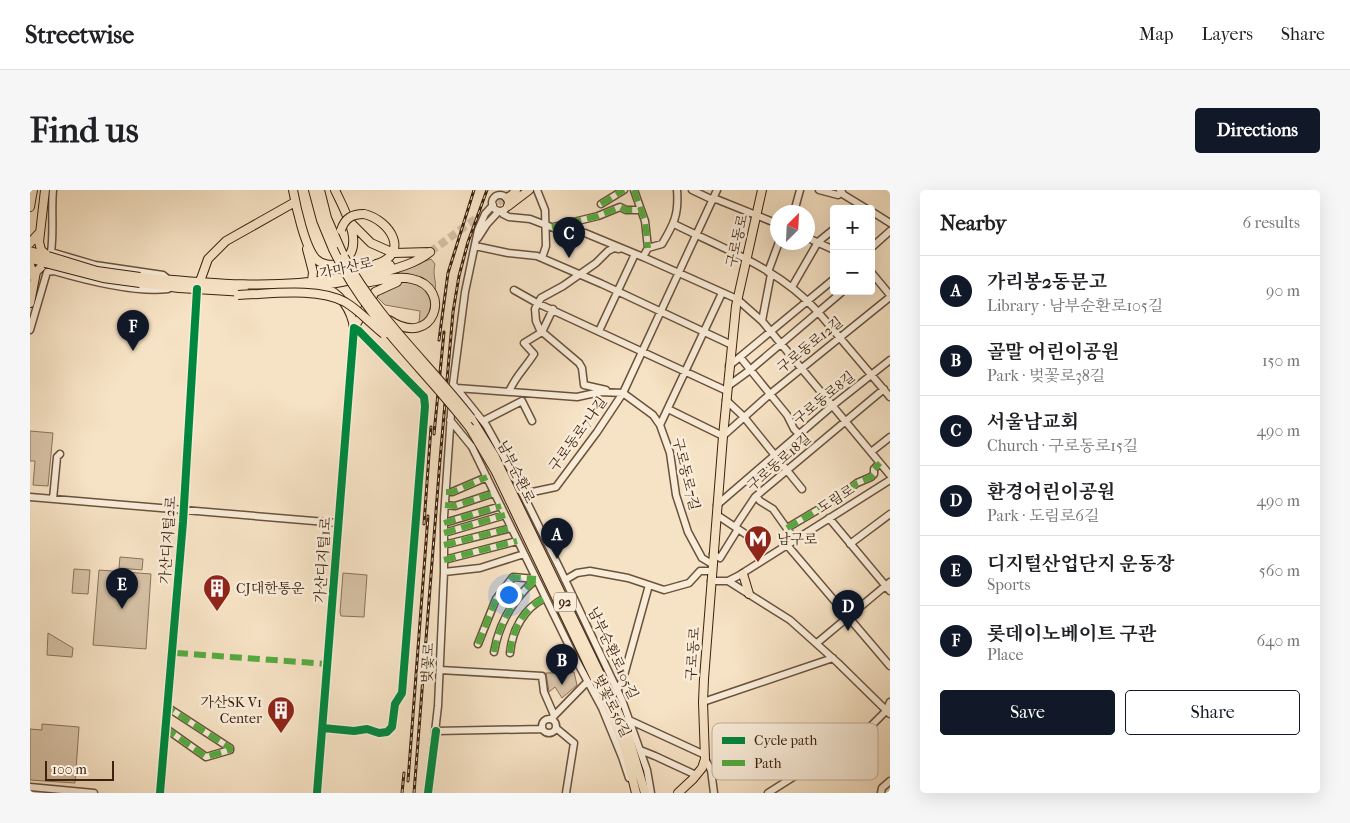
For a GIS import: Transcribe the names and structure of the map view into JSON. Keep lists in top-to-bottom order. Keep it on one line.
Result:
{"streets":{"main road":["구로동로","가마산로","남부순환로","92"],"street":["구로동로12길","구로동로8길","구로동로7나길","구로동로18길","구로동로7길","도림로","가산디지털2로","가산디지털1로","남부순환로105길","벚꽃로","벚꽃로56길"]},"crossings":[["구로동로","구로동로12길"],["구로동로","구로동로8길"],["구로동로","구로동로7길"],["구로동로","도림로"],["가마산로","가산디지털2로"],["구로동로7나길","구로동로7길"],["구로동로7나길","남부순환로105길"],["남부순환로","벚꽃로56길"],["가산디지털2로","가산디지털1로"],["남부순환로105길","벚꽃로"],["벚꽃로","벚꽃로56길"]],"places":{"metro station":["남구로"],"building":["CJ대한통운","가산SK V1 Center"]},"legend":["Cycle path","Path"],"scale_bar":"100 m","north":"top right","page":{"header":"Streetwise","nav":["Map","Layers","Share"],"buttons":["Directions",["Save","Share"]],"title":"Find us","heading":["Nearby","6 results"],"map_buttons":["+","−"],"pins":["C","F","A","E","D","B"],"list":[{"mark":"A","name":"가리봉2동문고","note":"Library · 남부순환로105길","value":"90 m"},{"mark":"B","name":"골말 어린이공원","note":"Park · 벚꽃로38길","value":"150 m"},{"mark":"C","name":"서울남교회","note":"Church · 구로동로15길","value":"490 m"},{"mark":"D","name":"환경어린이공원","note":"Park · 도림로6길","value":"490 m"},{"mark":"E","name":"디지털산업단지 운동장","note":"Sports","value":"560 m"},{"mark":"F","name":"롯데이노베이트 구관","note":"Place","value":"640 m"}],"scale":"100 m"}}
